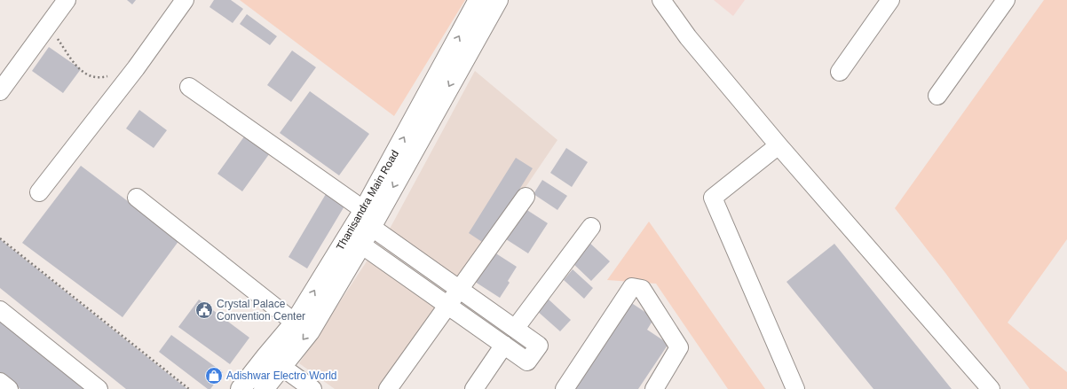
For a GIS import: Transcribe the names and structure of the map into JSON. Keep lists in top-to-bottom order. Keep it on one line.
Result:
{"streets":{"main road":["Thanisandra Main Road"]},"places":{"public building":["Crystal Palace Convention Center"],"shop":["Adishwar Electro World"]}}
